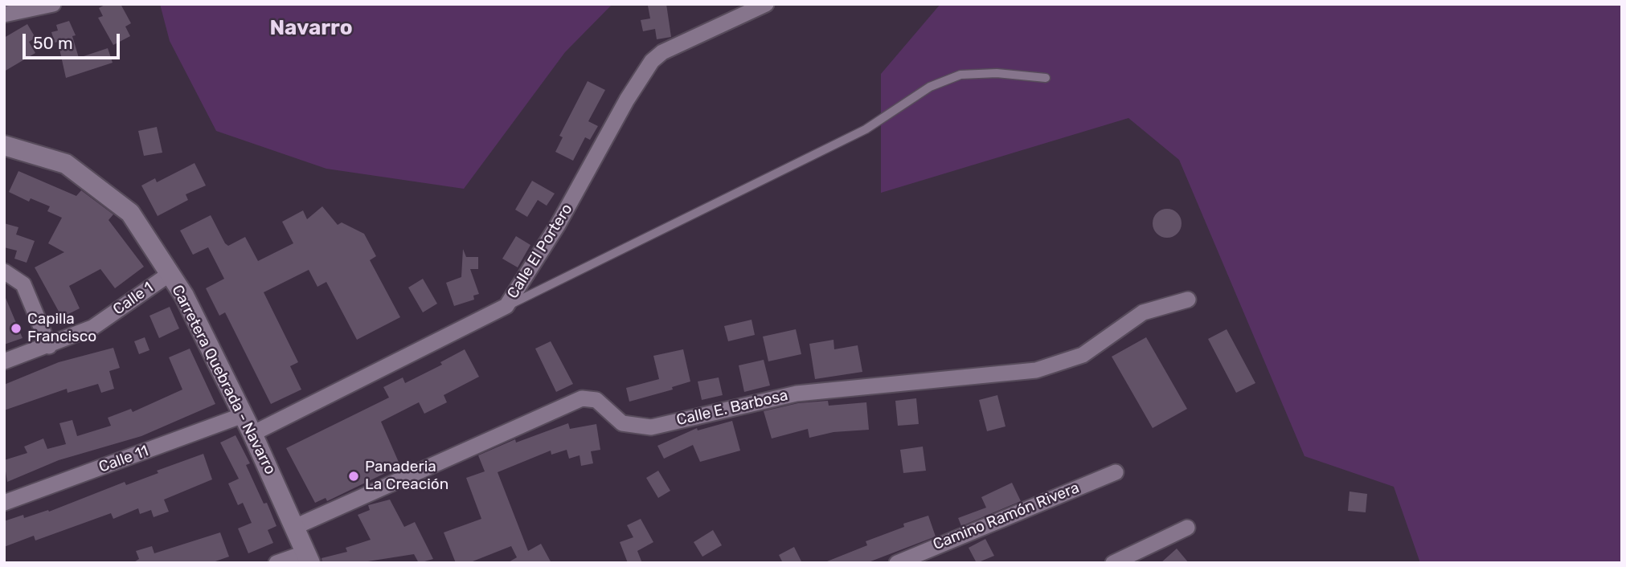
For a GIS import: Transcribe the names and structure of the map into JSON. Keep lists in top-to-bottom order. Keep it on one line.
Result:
{"streets":{"street":["Calle El Portero","Calle 1","Carretera Quebrada - Navarro","Calle E. Barbosa","Calle 11","Camino Ramón Rivera"]},"crossings":[["Calle El Portero","Carretera Quebrada - Navarro"],["Calle 1","Carretera Quebrada - Navarro"],["Carretera Quebrada - Navarro","Calle E. Barbosa"],["Carretera Quebrada - Navarro","Calle 11"]],"districts":["Navarro"],"places":["Capilla Francisco","Panaderia La Creación"],"scale_bar":"50 m"}
